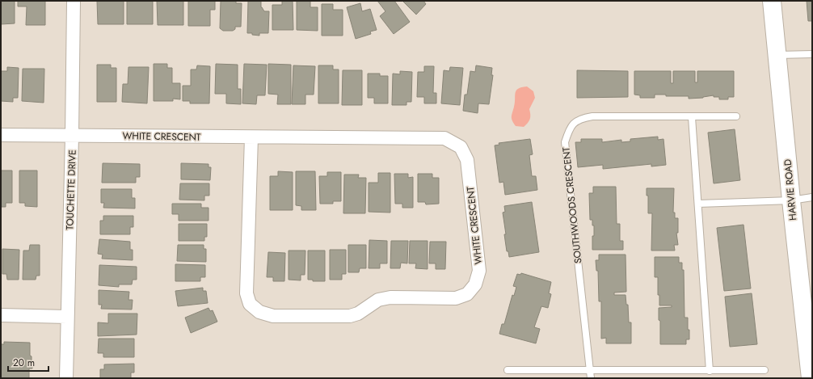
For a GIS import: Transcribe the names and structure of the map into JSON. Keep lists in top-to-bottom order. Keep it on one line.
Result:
{"streets":{"street":["WHITE CRESCENT","TOUCHETTE DRIVE","HARVIE ROAD"],"lane":["SOUTHWOODS CRESCENT"]},"crossings":[["WHITE CRESCENT","TOUCHETTE DRIVE"]],"scale_bar":"20 m"}
